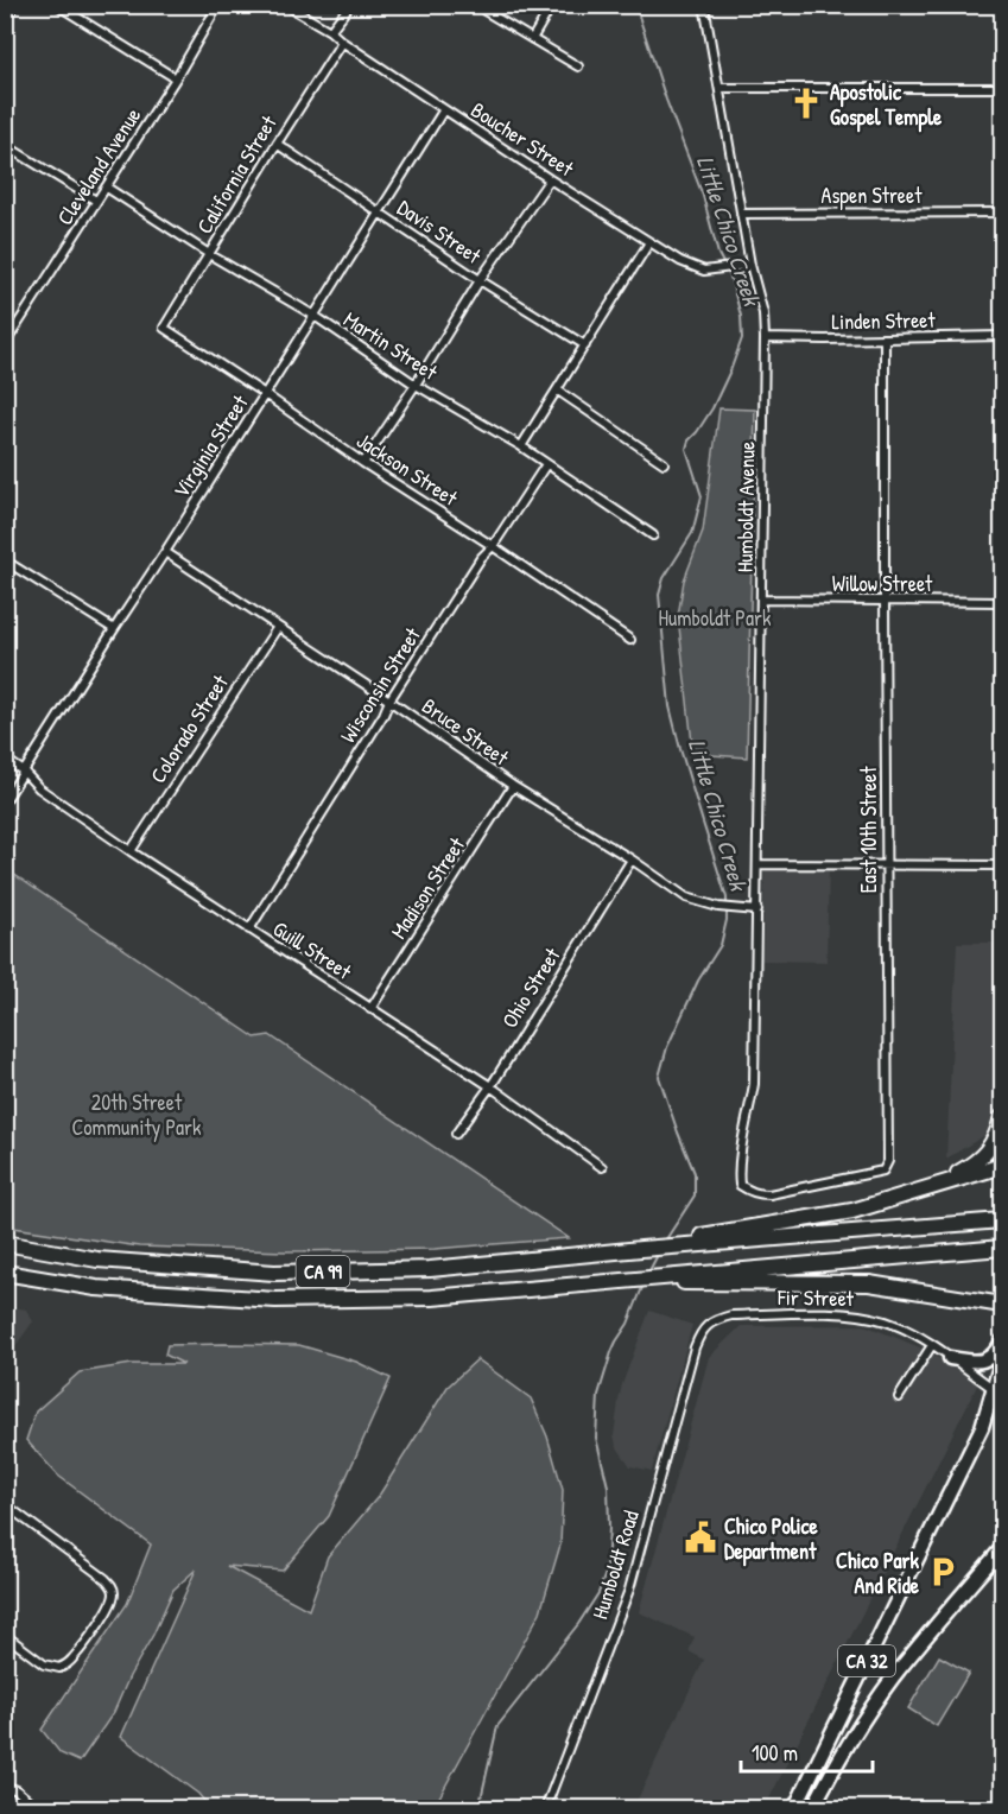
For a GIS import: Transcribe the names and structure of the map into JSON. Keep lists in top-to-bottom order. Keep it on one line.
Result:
{"streets":{"highway":["CA 99"],"main road":["CA 32"],"street":["Boucher Street","Cleveland Avenue","California Street","Aspen Street","Davis Street","Linden Street","Martin Street","Virginia Street","Jackson Street","Humboldt Avenue","Willow Street","Wisconsin Street","Colorado Street","Bruce Street","East 10th Street","Madison Street","Guill Street","Ohio Street","Fir Street","Humboldt Road"]},"crossings":[["Boucher Street","California Street"],["Boucher Street","Virginia Street"],["Boucher Street","Humboldt Avenue"],["Cleveland Avenue","Martin Street"],["California Street","Davis Street"],["California Street","Martin Street"],["California Street","Jackson Street"],["Aspen Street","Humboldt Avenue"],["Davis Street","Virginia Street"],["Linden Street","Humboldt Avenue"],["Linden Street","East 10th Street"],["Martin Street","Virginia Street"],["Martin Street","Wisconsin Street"],["Virginia Street","Jackson Street"],["Virginia Street","Bruce Street"],["Virginia Street","Guill Street"],["Jackson Street","Wisconsin Street"],["Humboldt Avenue","Willow Street"],["Humboldt Avenue","Bruce Street"],["Humboldt Avenue","East 10th Street"],["Willow Street","East 10th Street"],["Wisconsin Street","Bruce Street"],["Wisconsin Street","Guill Street"],["Colorado Street","Bruce Street"],["Colorado Street","Guill Street"],["Bruce Street","Madison Street"],["Bruce Street","Ohio Street"],["Madison Street","Guill Street"],["Guill Street","Ohio Street"],["Fir Street","Humboldt Road"],["Fir Street","CA 32"]],"water":["Little Chico Creek"],"parks":["Humboldt Park","20th Street Community Park"],"places":{"church":["Apostolic Gospel Temple"],"public building":["Chico Police Department"],"parking":["Chico Park And Ride"]},"scale_bar":"100 m"}
